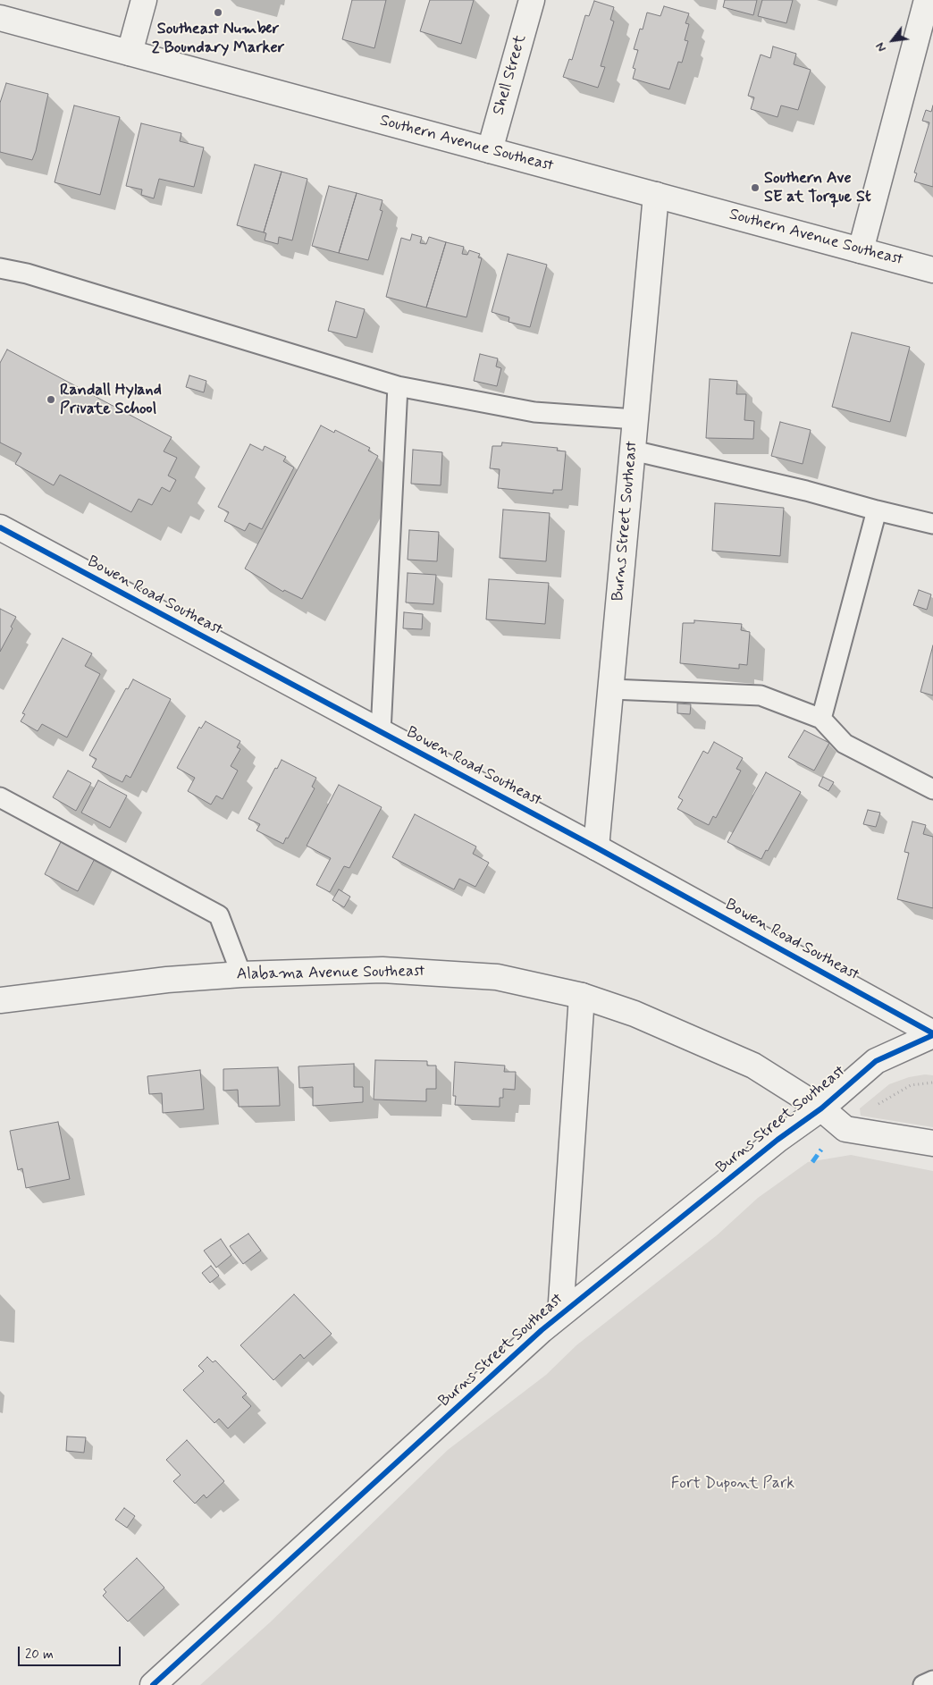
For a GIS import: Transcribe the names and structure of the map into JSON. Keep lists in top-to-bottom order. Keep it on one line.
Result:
{"streets":{"street":["Shell Street","Southern Avenue Southeast","Burns Street Southeast","Bowen Road Southeast","Alabama Avenue Southeast"]},"crossings":[["Shell Street","Southern Avenue Southeast"],["Southern Avenue Southeast","Burns Street Southeast"],["Burns Street Southeast","Bowen Road Southeast"],["Burns Street Southeast","Alabama Avenue Southeast"]],"parks":["Fort Dupont Park"],"places":["Southeast Number 2 Boundary Marker","Southern Ave SE at Torque St","Randall Hyland Private School"],"scale_bar":"20 m","north":"bottom left"}
